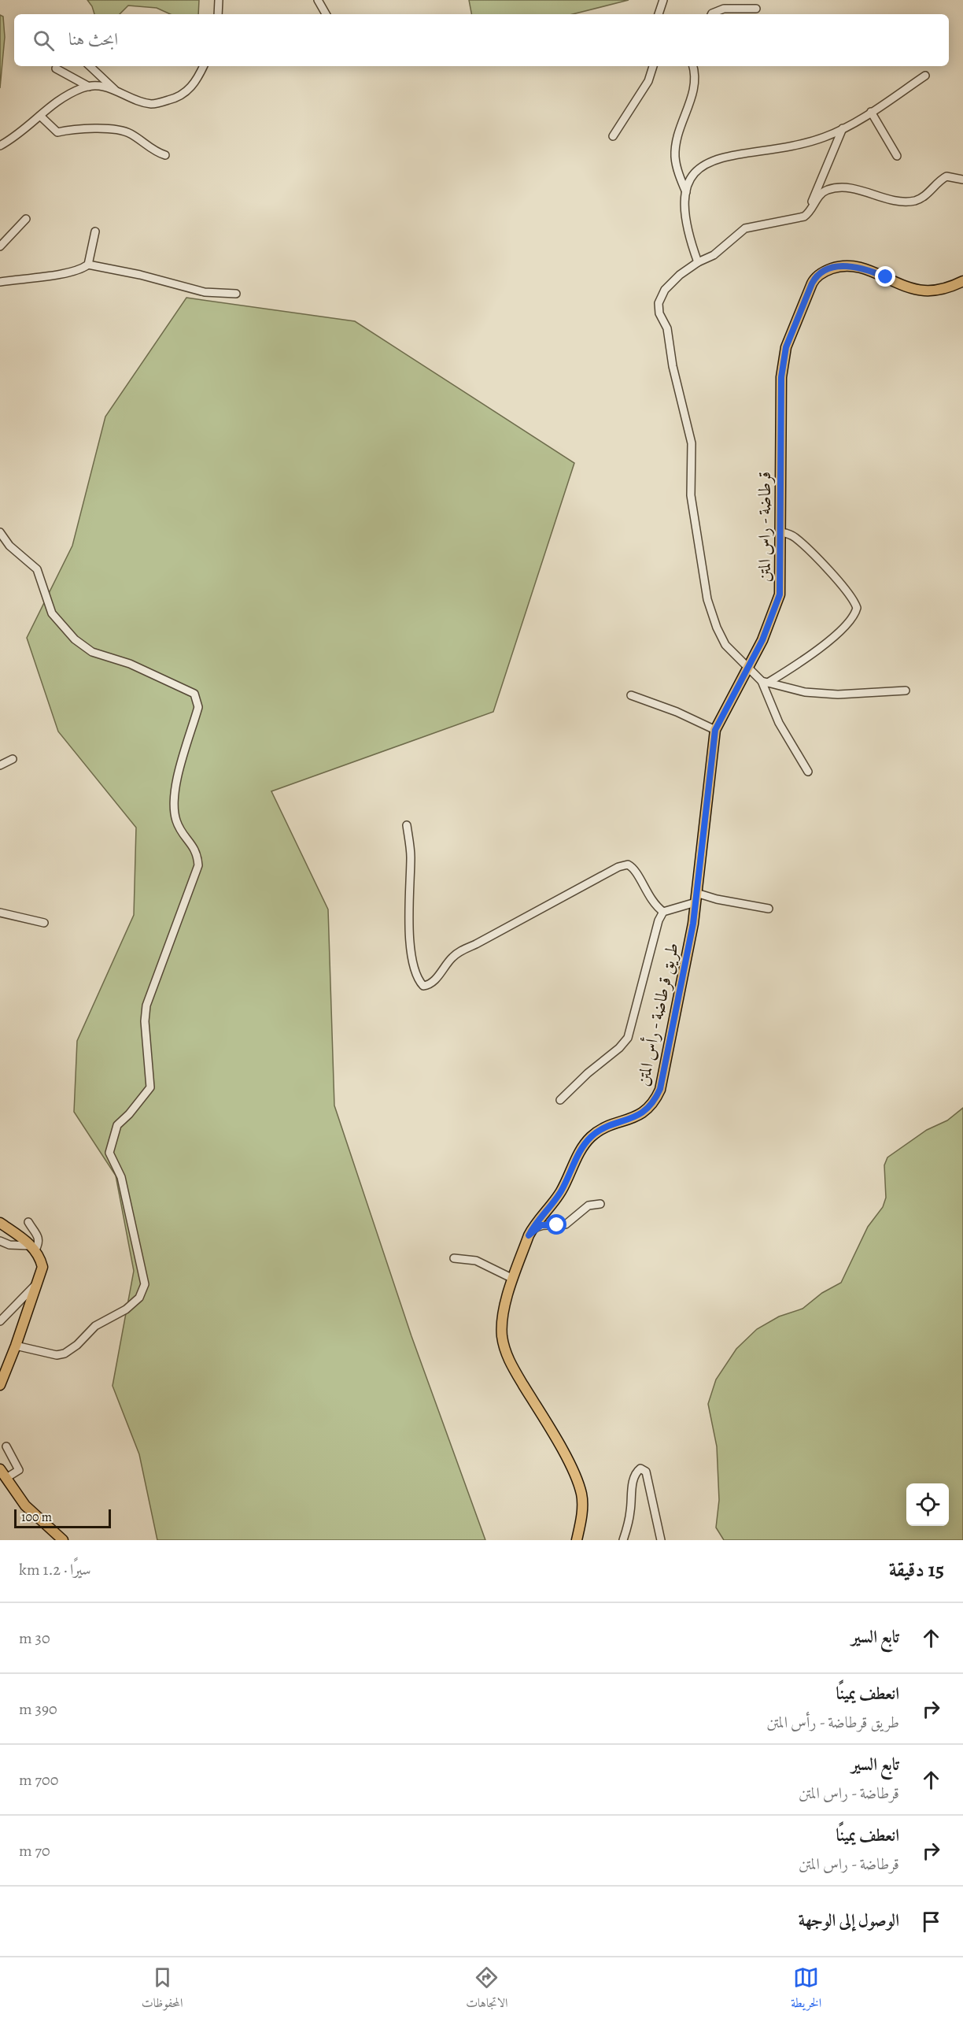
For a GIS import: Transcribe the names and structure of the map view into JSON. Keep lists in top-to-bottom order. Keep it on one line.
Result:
{"streets":{"main road":["قرطاضة - راس المتن","طريق قرطاضة - رأس المتن"]},"crossings":[["قرطاضة - راس المتن","طريق قرطاضة - رأس المتن"]],"scale_bar":"100 m","page":{"search":"ابحث هنا","scale":"100 m","heading":["15 دقيقة","سيرًا · 1.2 km"],"list":[["تابع السير","30 m"],["انعطف يمينًا","طريق قرطاضة - رأس المتن","390 m"],["تابع السير","قرطاضة - راس المتن","700 m"],["انعطف يمينًا","قرطاضة - راس المتن","70 m"],"الوصول إلى الوجهة"],"nav":["الخريطة","الاتجاهات","المحفوظات"]}}
